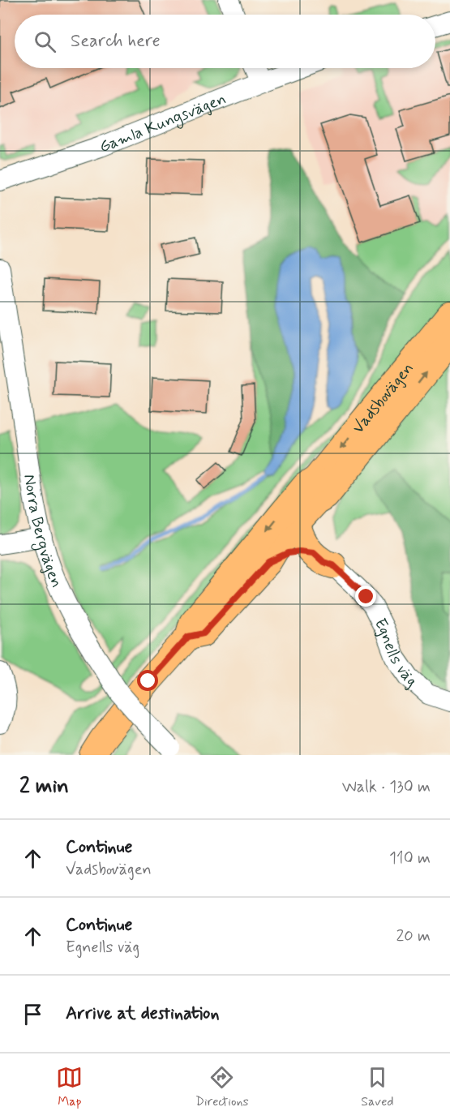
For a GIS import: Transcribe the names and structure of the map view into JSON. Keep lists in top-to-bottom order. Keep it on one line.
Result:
{"streets":{"main road":["Vadsbovägen"],"street":["Gamla Kungsvägen","Norra Bergvägen","Egnells väg"]},"crossings":[["Vadsbovägen","Egnells väg"]],"page":{"search":"Search here","heading":["2 min","Walk · 130 m"],"list":[["Continue","Vadsbovägen","110 m"],["Continue","Egnells väg","20 m"],"Arrive at destination"],"nav":["Map","Directions","Saved"]}}
